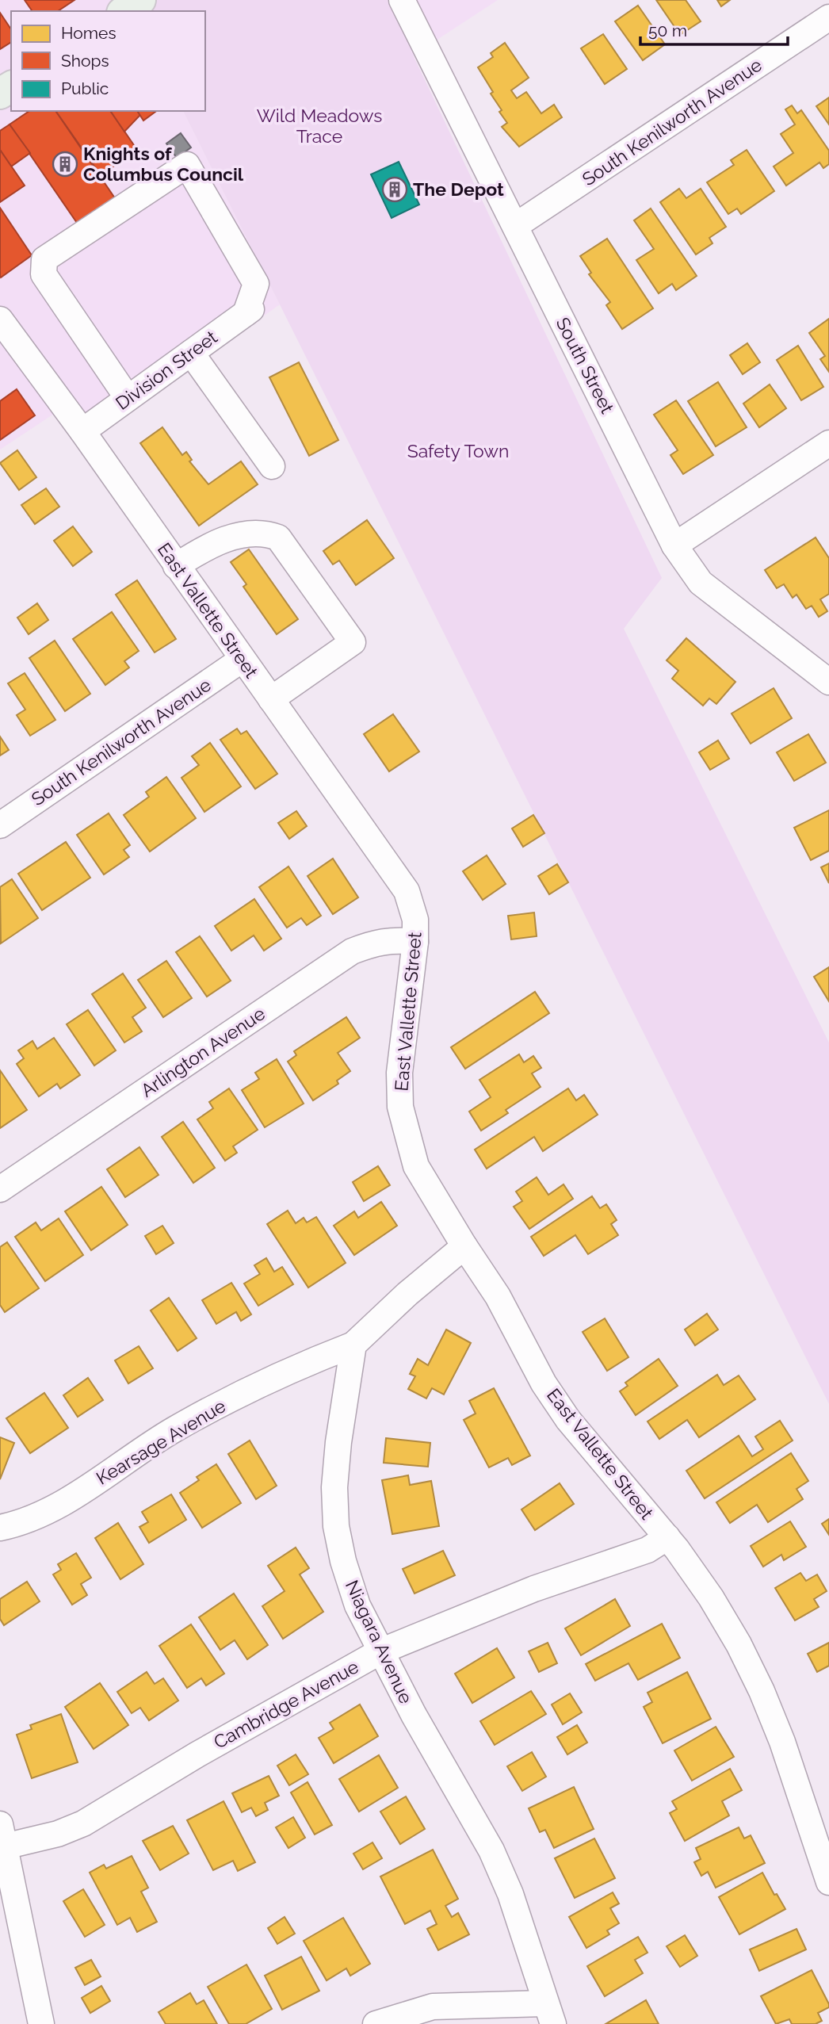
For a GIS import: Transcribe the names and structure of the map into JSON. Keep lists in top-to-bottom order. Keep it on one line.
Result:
{"streets":{"street":["South Kenilworth Avenue","South Street","Division Street","East Vallette Street","Arlington Avenue","Kearsage Avenue","Niagara Avenue","Cambridge Avenue"]},"crossings":[["South Kenilworth Avenue","South Street"],["South Kenilworth Avenue","East Vallette Street"],["Division Street","East Vallette Street"],["East Vallette Street","Arlington Avenue"],["East Vallette Street","Cambridge Avenue"],["Kearsage Avenue","Niagara Avenue"],["Niagara Avenue","Cambridge Avenue"]],"parks":["Wild Meadows Trace","Safety Town"],"places":{"building":["Knights of Columbus Council","The Depot"]},"legend":["Homes","Shops","Public"],"scale_bar":"50 m"}
